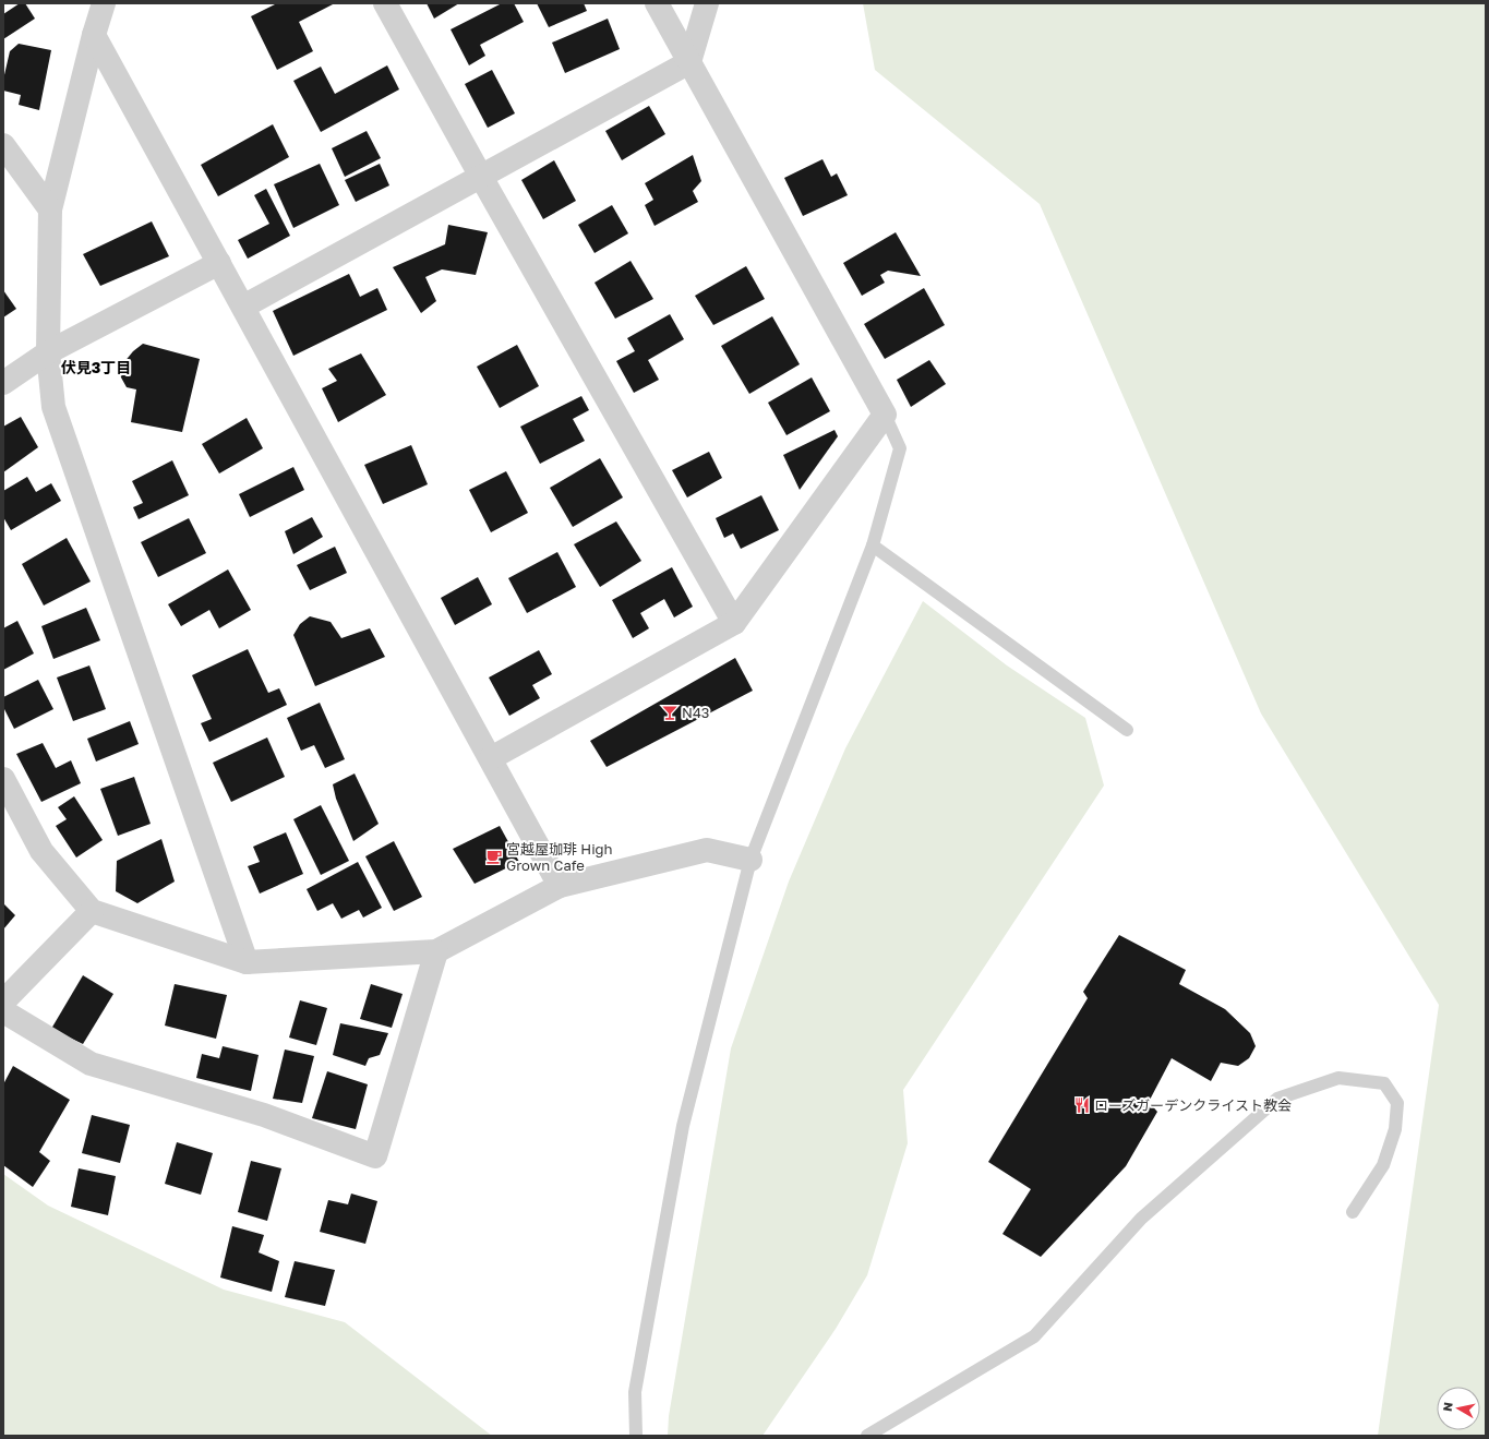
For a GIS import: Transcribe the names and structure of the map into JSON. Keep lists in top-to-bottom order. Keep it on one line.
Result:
{"districts":["伏見3丁目"],"places":{"bar":["N43"],"cafe":["宮越屋珈琲 High Grown Cafe"],"restaurant":["ローズガーデンクライスト教会"]},"north":"left"}
